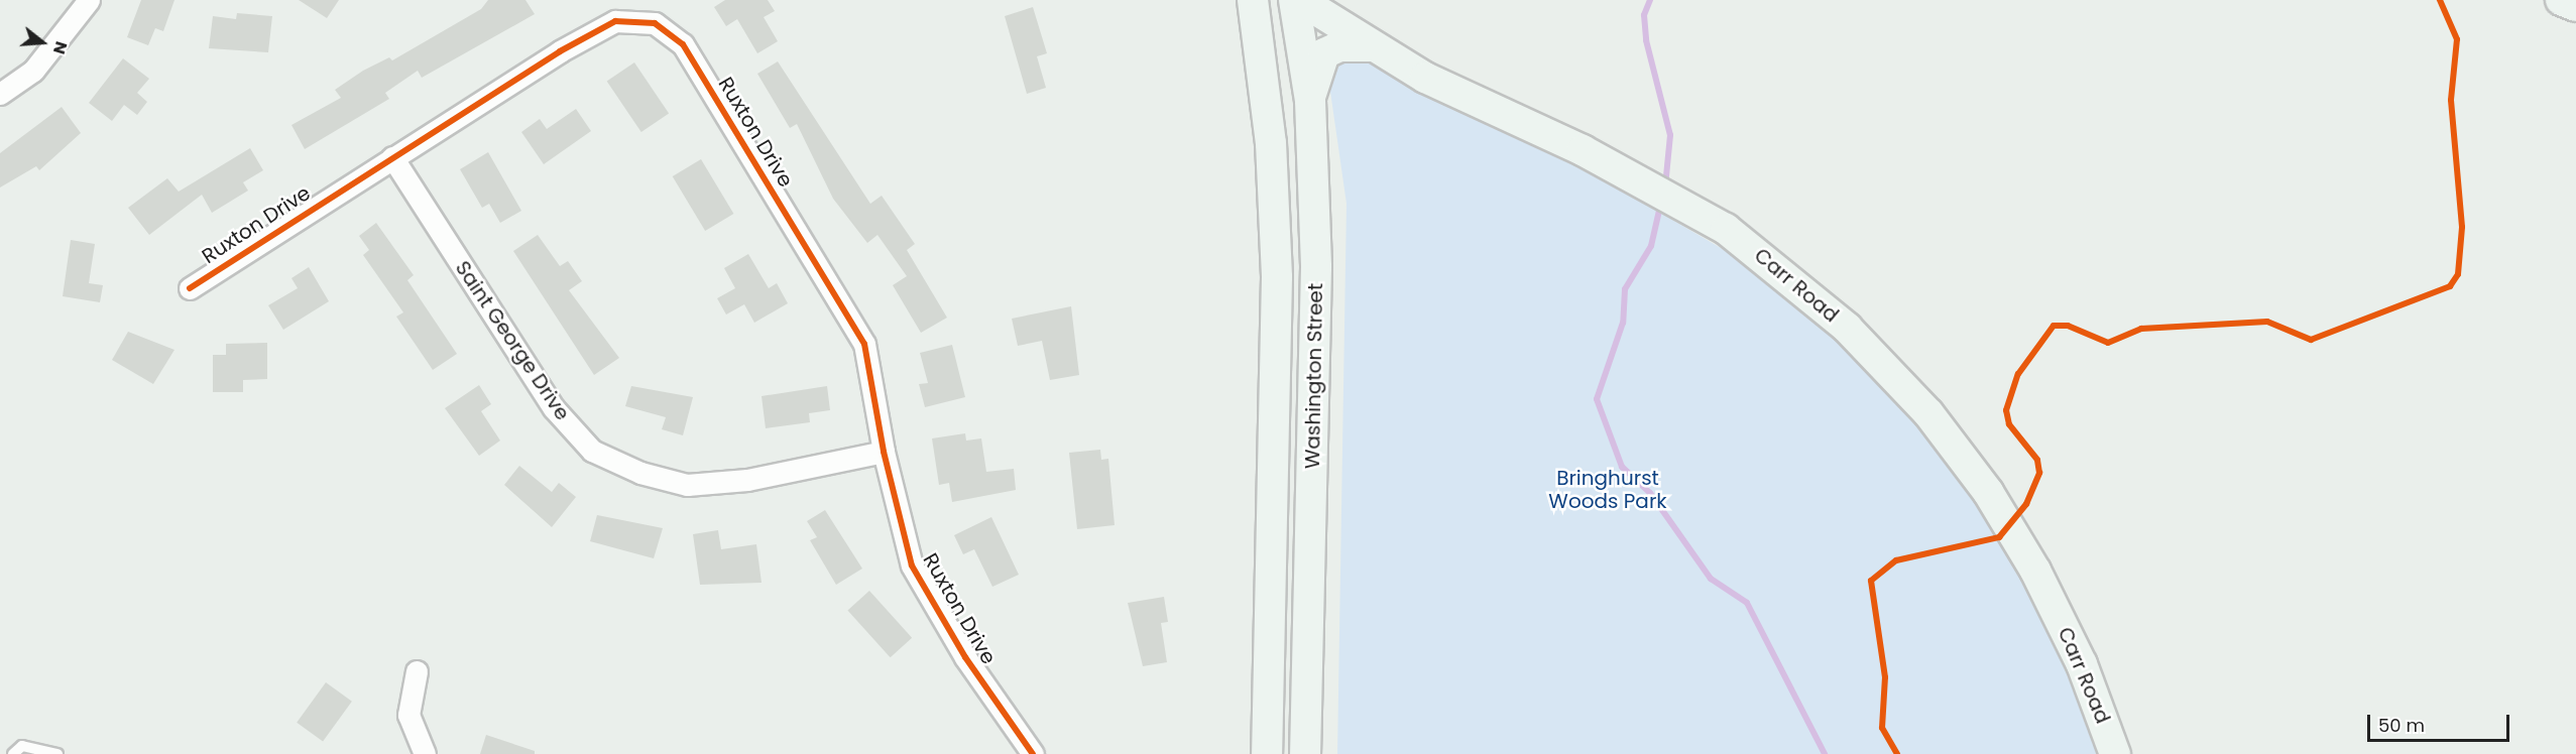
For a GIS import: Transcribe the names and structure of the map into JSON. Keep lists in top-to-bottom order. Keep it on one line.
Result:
{"streets":{"main road":["Carr Road","Washington Street"],"street":["Ruxton Drive","Saint George Drive"]},"crossings":[["Ruxton Drive","Saint George Drive"],["Carr Road","Washington Street"]],"parks":["Bringhurst Woods Park"],"scale_bar":"50 m","north":"right"}
